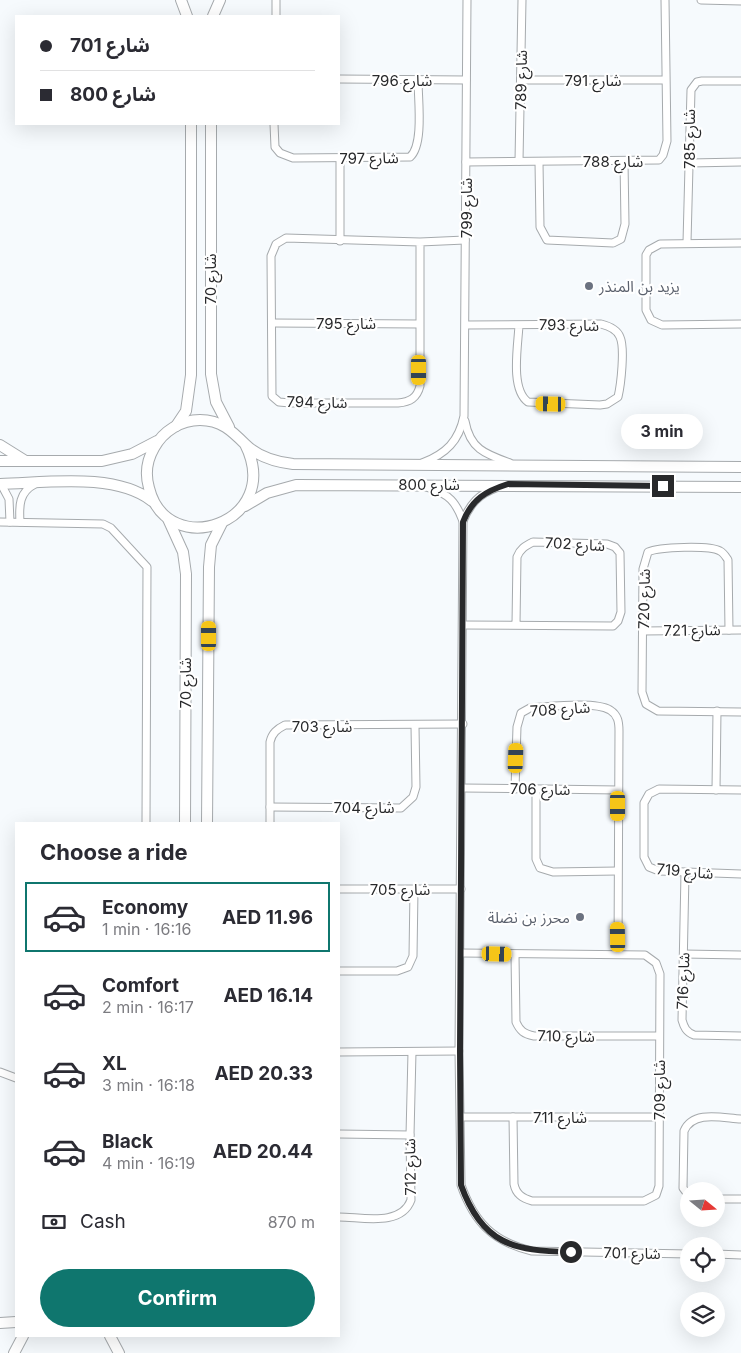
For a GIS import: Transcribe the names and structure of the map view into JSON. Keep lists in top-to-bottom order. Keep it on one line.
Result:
{"streets":{"main road":["شارع 70","شارع 800"],"street":["شارع 796","شارع 789","شارع 791","شارع 785","شارع 797","شارع 788","شارع 799","شارع 795","شارع 793","شارع 794","شارع 702","شارع 720","شارع 721","شارع 708","شارع 703","شارع 706","شارع 704","شارع 719","شارع 705","شارع 716","شارع 710","شارع 709","شارع 711","شارع 712","شارع 701"]},"crossings":[["شارع 796","شارع 797"],["شارع 796","شارع 799"],["شارع 789","شارع 791"],["شارع 789","شارع 788"],["شارع 791","شارع 788"],["شارع 788","شارع 799"],["شارع 799","شارع 793"],["شارع 799","شارع 794"],["شارع 799","شارع 800"],["شارع 70","شارع 800"],["شارع 795","شارع 794"],["شارع 800","شارع 701"],["شارع 702","شارع 701"],["شارع 720","شارع 721"],["شارع 708","شارع 706"],["شارع 708","شارع 709"],["شارع 703","شارع 704"],["شارع 703","شارع 701"],["شارع 706","شارع 701"],["شارع 719","شارع 716"],["شارع 705","شارع 701"],["شارع 710","شارع 709"],["شارع 709","شارع 711"],["شارع 709","شارع 701"],["شارع 711","شارع 701"]],"places":["يزيد بن المنذر","محرز بن نضلة"],"north":"right","page":{"banner":["شارع 701","شارع 800"],"bubble":"3 min","heading":"Choose a ride","list":[{"name":"Economy","note":"1 min · 16:16","value":"AED 11.96"},{"name":"Comfort","note":"2 min · 16:17","value":"AED 16.14"},{"name":"XL","note":"3 min · 16:18","value":"AED 20.33"},{"name":"Black","note":"4 min · 16:19","value":"AED 20.44"}],"pay":["Cash","870 m"],"buttons":"Confirm"}}
